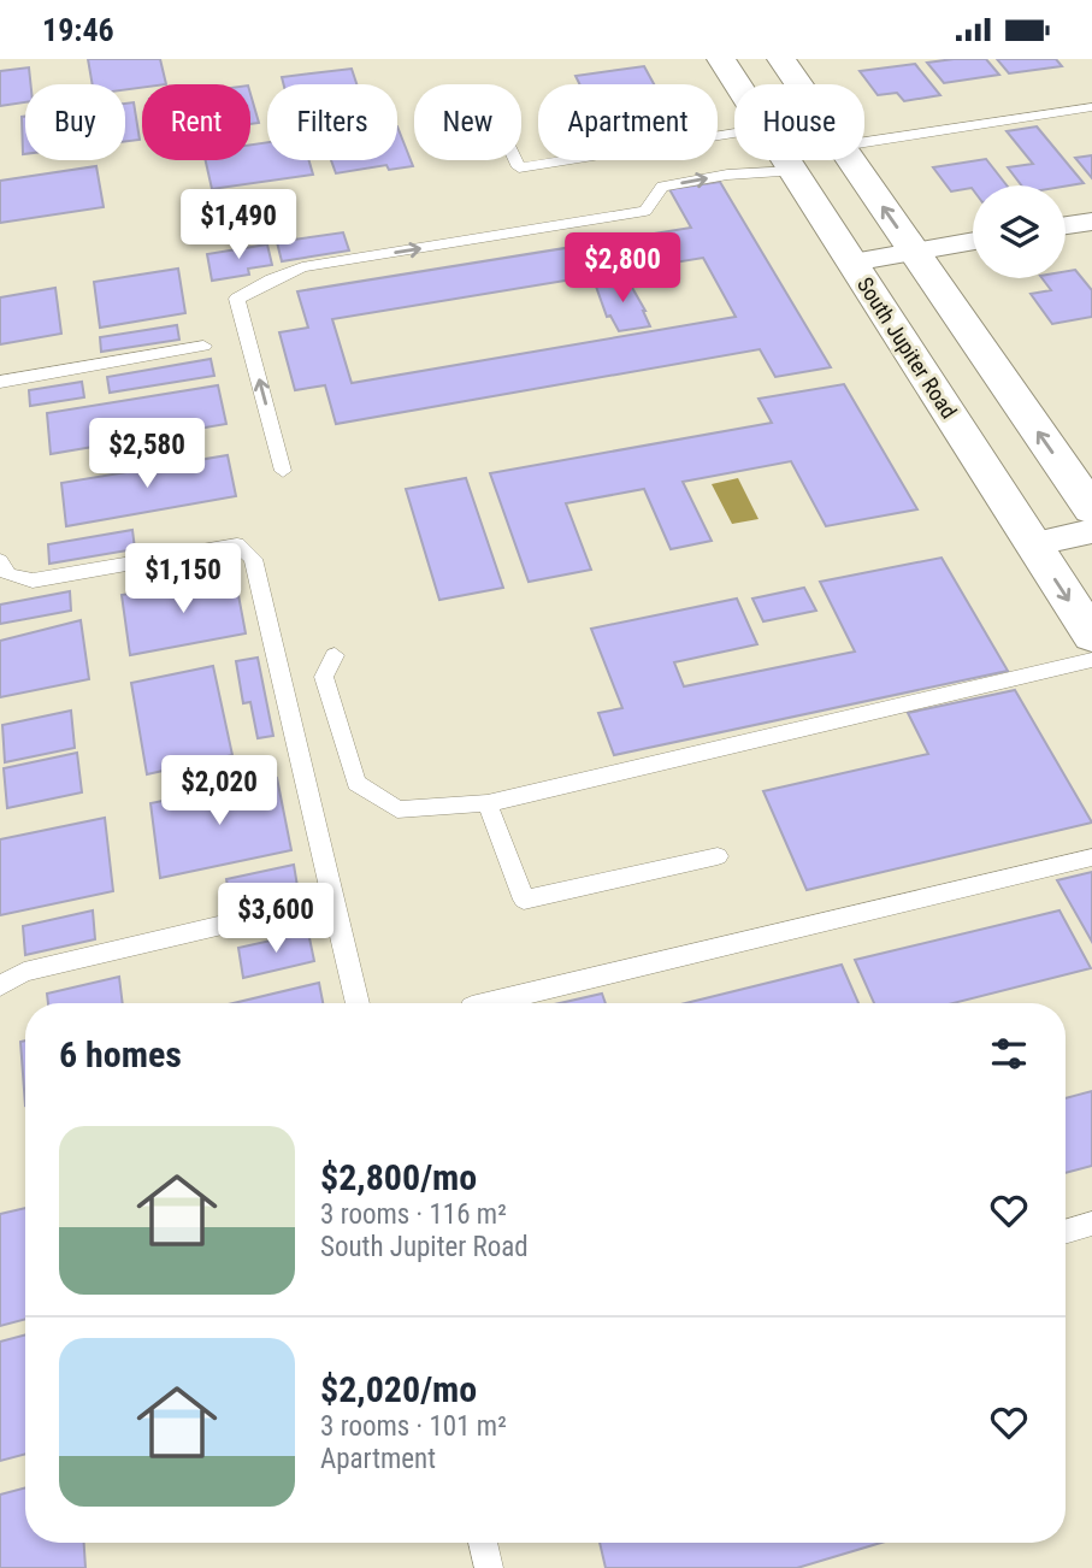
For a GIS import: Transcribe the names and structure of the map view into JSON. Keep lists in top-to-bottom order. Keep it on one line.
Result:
{"streets":{"main road":["South Jupiter Road"]},"page":{"status":"19:46","chip":["Buy","Rent","Filters","New","Apartment","House"],"price":["$1,490","$2,800","$2,580","$1,150","$2,020","$3,600"],"heading":"6 homes","list":[{"name":"$2,800/mo","note":"3 rooms · 116 m² · South Jupiter Road"},{"name":"$2,020/mo","note":"3 rooms · 101 m² · Apartment"}]}}
